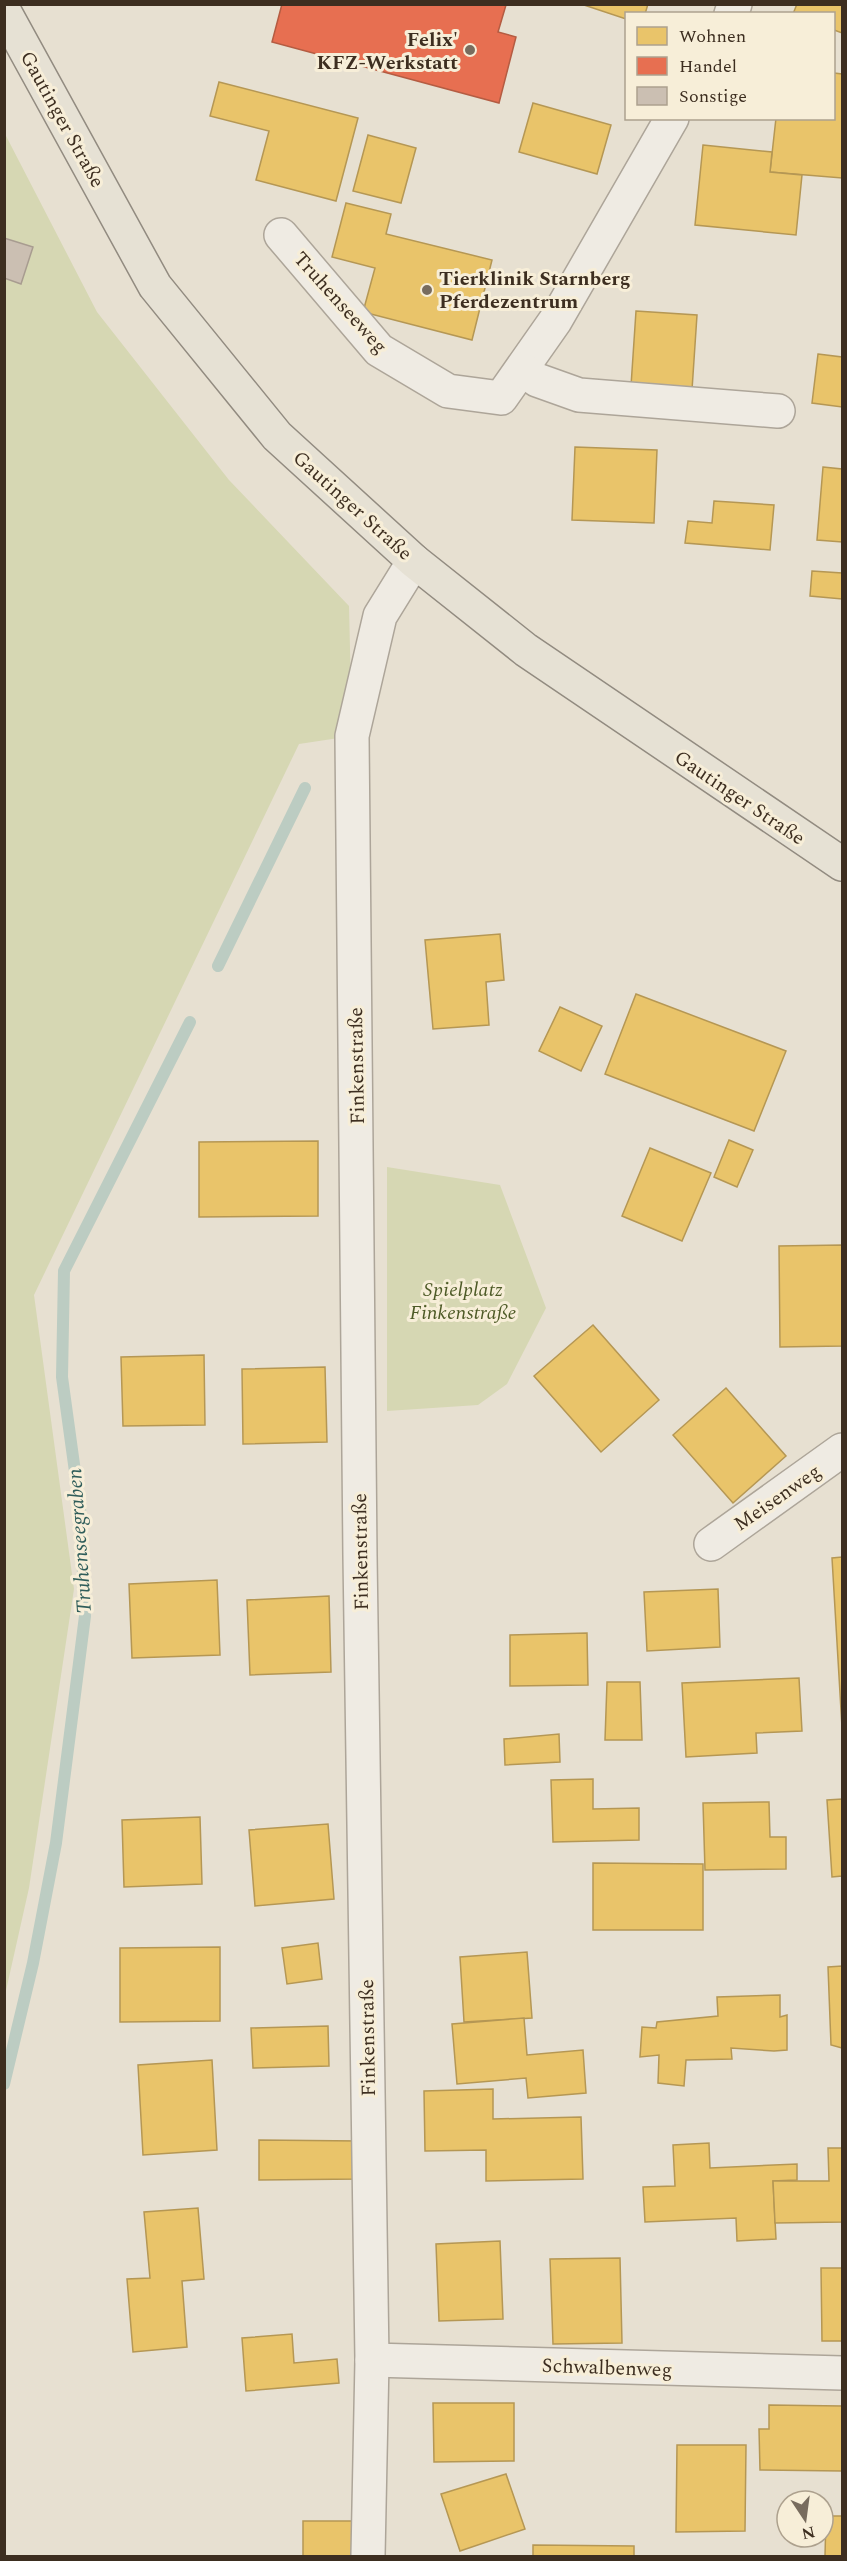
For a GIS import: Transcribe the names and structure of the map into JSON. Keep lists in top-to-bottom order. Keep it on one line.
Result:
{"streets":{"main road":["Gautinger Straße"],"street":["Truhenseeweg","Finkenstraße","Meisenweg","Schwalbenweg"]},"crossings":[["Gautinger Straße","Finkenstraße"],["Finkenstraße","Schwalbenweg"]],"water":["Truhenseegraben"],"parks":["Spielplatz Finkenstraße"],"places":["Felix' KFZ-Werkstatt","Tierklinik Starnberg Pferdezentrum"],"legend":["Wohnen","Handel","Sonstige"],"north":"bottom"}
